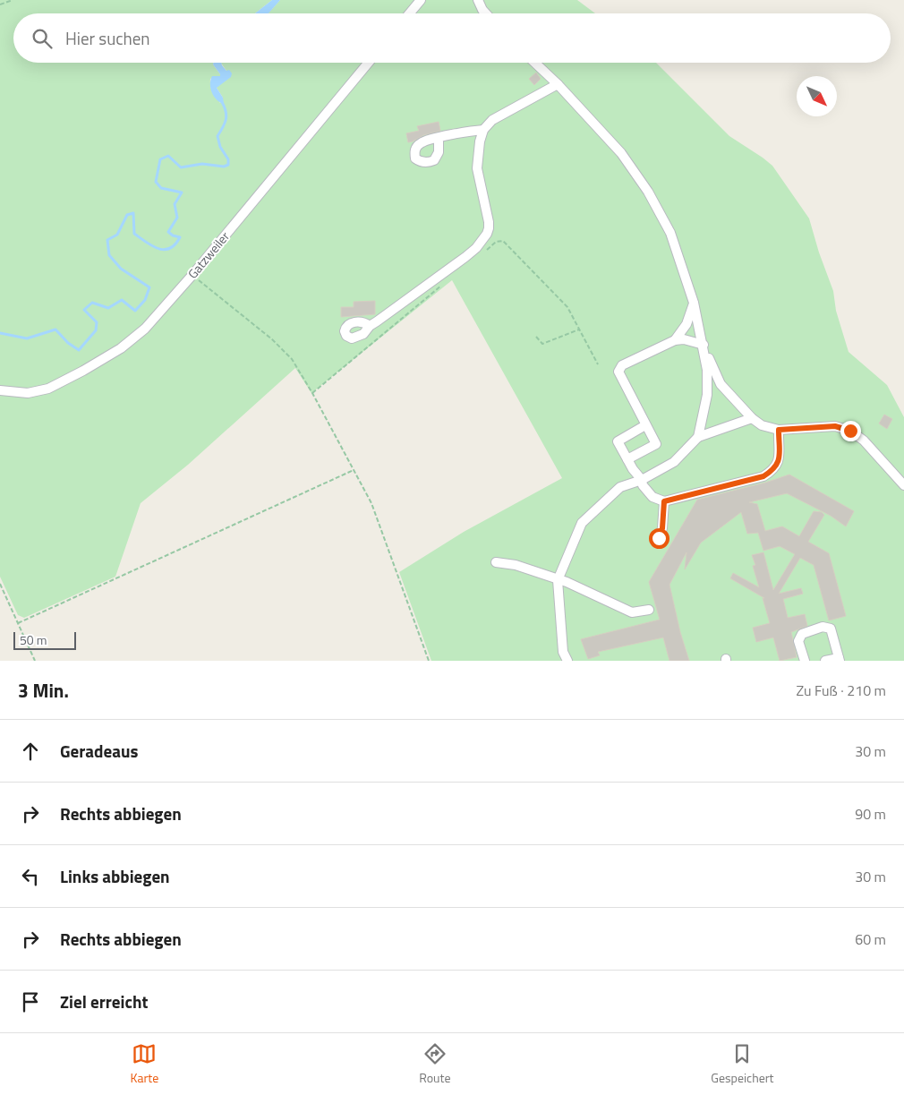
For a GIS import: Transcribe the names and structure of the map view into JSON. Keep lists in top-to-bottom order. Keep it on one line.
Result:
{"streets":{"street":["Gatzweiler"]},"scale_bar":"50 m","north":"bottom right","page":{"search":"Hier suchen","scale":"50 m","heading":["3 Min.","Zu Fuß · 210 m"],"list":[["Geradeaus","30 m"],["Rechts abbiegen","90 m"],["Links abbiegen","30 m"],["Rechts abbiegen","60 m"],"Ziel erreicht"],"nav":["Karte","Route","Gespeichert"]}}
